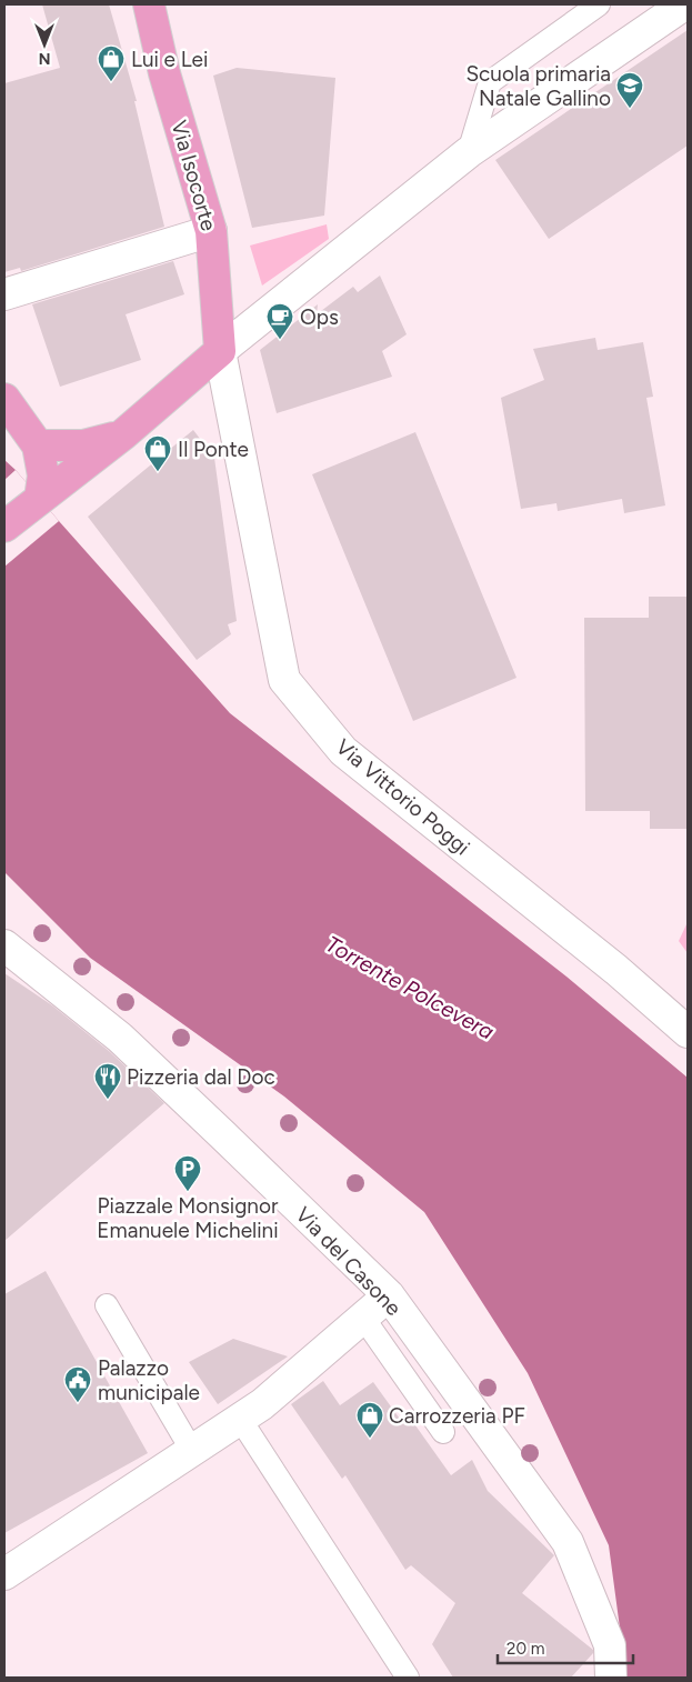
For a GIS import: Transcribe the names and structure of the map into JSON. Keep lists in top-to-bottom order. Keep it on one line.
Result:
{"streets":{"main road":["Via Isocorte"],"street":["Via Vittorio Poggi","Via del Casone"]},"crossings":[["Via Isocorte","Via Vittorio Poggi"]],"water":["Torrente Polcevera"],"places":{"shop":["Lui e Lei","Il Ponte","Carrozzeria PF"],"school or university":["Scuola primaria Natale Gallino"],"cafe":["Ops"],"restaurant":["Pizzeria dal Doc"],"parking":["Piazzale Monsignor Emanuele Michelini"],"public building":["Palazzo municipale"]},"scale_bar":"20 m","north":"bottom"}
